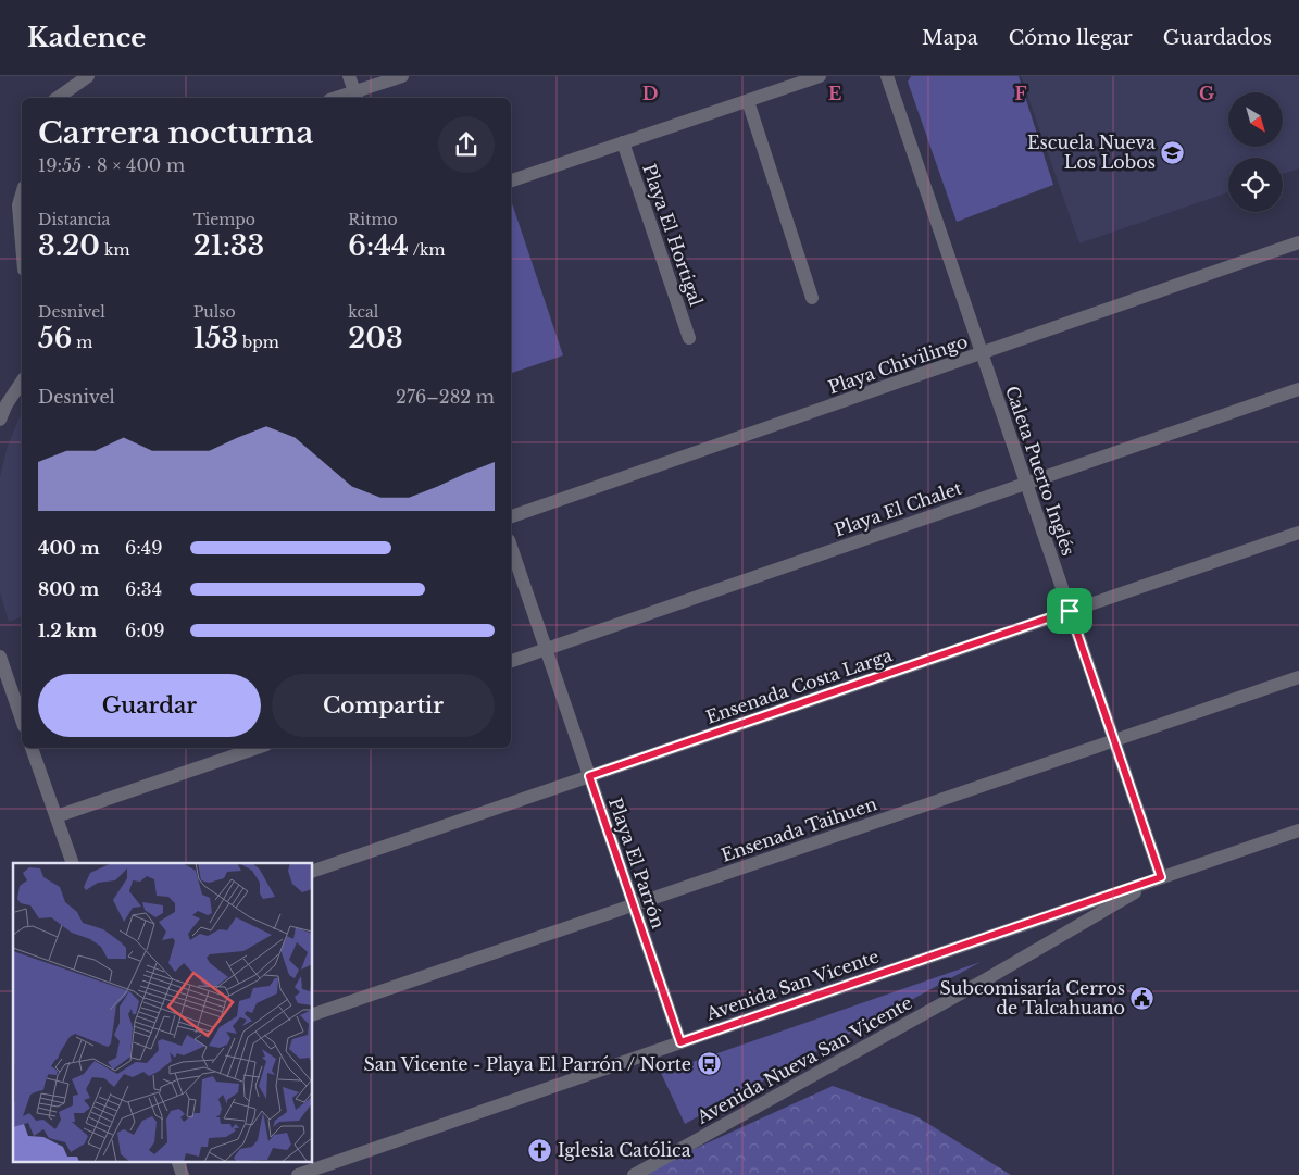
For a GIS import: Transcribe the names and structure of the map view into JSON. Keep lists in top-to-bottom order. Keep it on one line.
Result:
{"streets":{"street":["Playa El Hortigal","Playa Chivilingo","Caleta Puerto Inglés","Playa El Chalet","Ensenada Costa Larga","Ensenada Taihuen","Playa El Parrón","Avenida San Vicente","Avenida Nueva San Vicente"]},"crossings":[["Playa Chivilingo","Caleta Puerto Inglés"],["Caleta Puerto Inglés","Playa El Chalet"],["Caleta Puerto Inglés","Ensenada Costa Larga"],["Caleta Puerto Inglés","Ensenada Taihuen"],["Caleta Puerto Inglés","Avenida San Vicente"],["Caleta Puerto Inglés","Avenida Nueva San Vicente"],["Playa El Chalet","Playa El Parrón"],["Ensenada Costa Larga","Playa El Parrón"],["Ensenada Taihuen","Playa El Parrón"],["Playa El Parrón","Avenida San Vicente"],["Avenida San Vicente","Avenida Nueva San Vicente"]],"places":{"school or university":["Escuela Nueva Los Lobos"],"public building":["Subcomisaría Cerros de Talcahuano"],"bus stop":["San Vicente - Playa El Parrón / Norte"],"church":["Iglesia Católica"]},"north":"bottom right","page":{"header":"Kadence","nav":["Mapa","Cómo llegar","Guardados"],"heading":["Carrera nocturna","19:55 · 8 × 400 m"],"stats":[["Distancia","3.20 km"],["Tiempo","21:33"],["Ritmo","6:44 /km"],["Desnivel","56 m"],["Pulso","153 bpm"],["kcal","203"]],"chart":["Desnivel","276–282 m"],"list":[{"name":"400 m","note":"6:49"},{"name":"800 m","note":"6:34"},{"name":"1.2 km","note":"6:09"}],"buttons":["Guardar","Compartir"]},"grid":{"columns":["D","E","F","G"]}}
